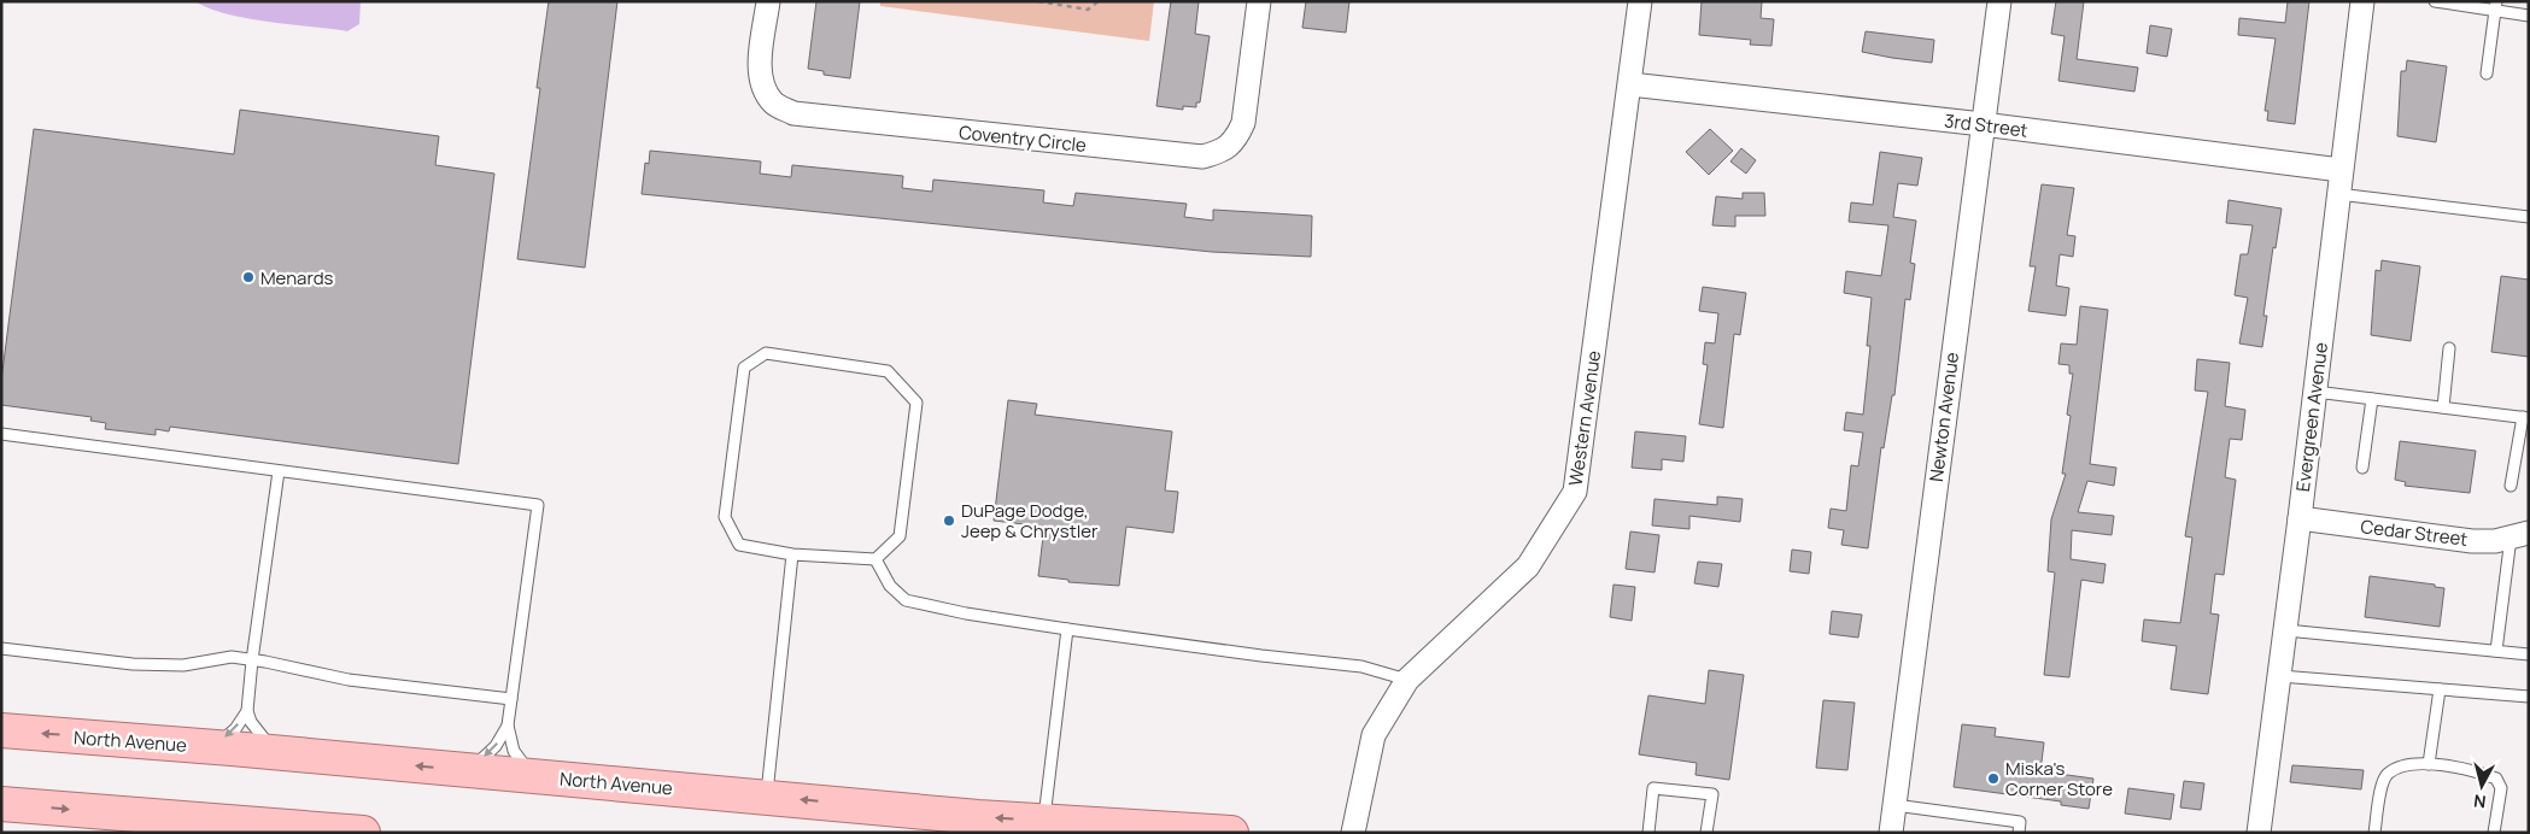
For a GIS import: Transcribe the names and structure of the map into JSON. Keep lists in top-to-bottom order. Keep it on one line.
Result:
{"streets":{"main road":["North Avenue"],"street":["3rd Street","Coventry Circle","Newton Avenue","Evergreen Avenue","Western Avenue","Cedar Street"]},"crossings":[["3rd Street","Newton Avenue"],["3rd Street","Evergreen Avenue"],["3rd Street","Western Avenue"],["Evergreen Avenue","Cedar Street"]],"places":["Menards","DuPage Dodge, Jeep & Chrystler","Miska's Corner Store"],"north":"bottom"}
